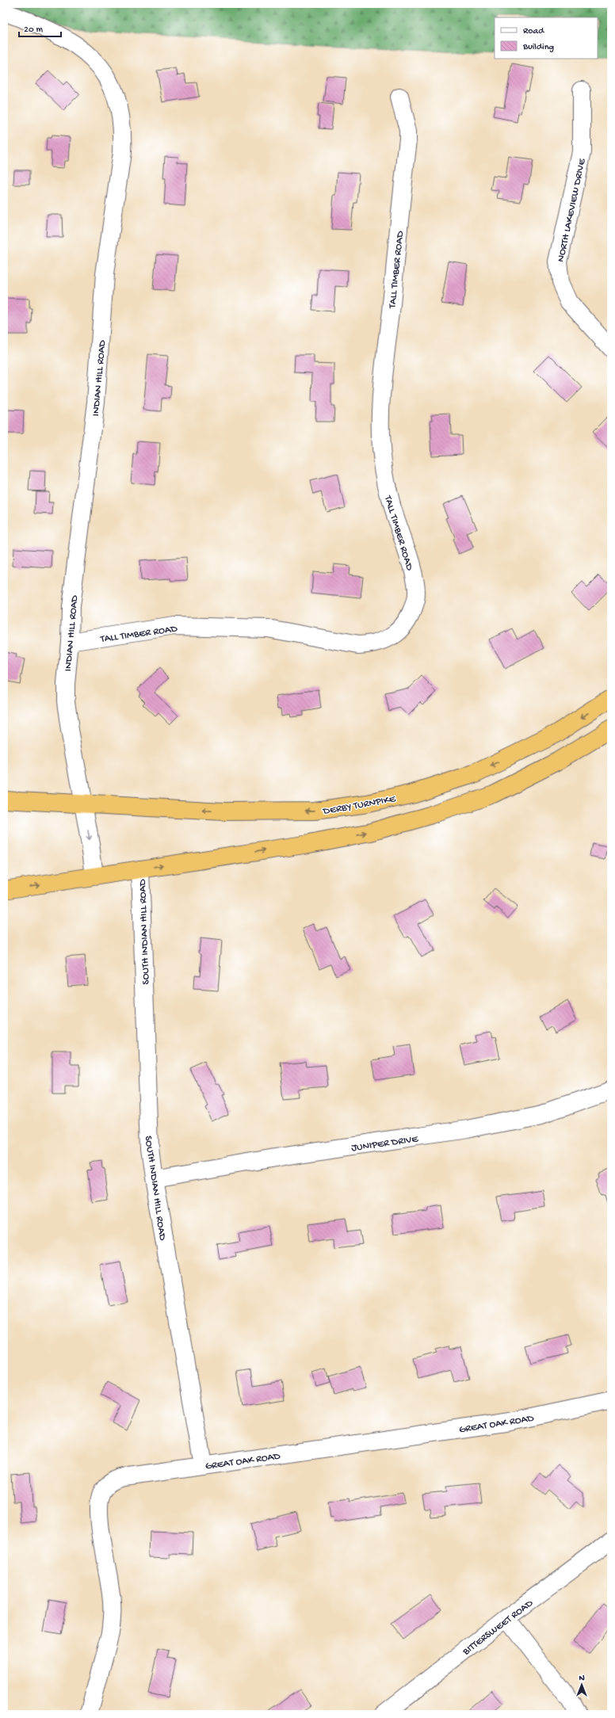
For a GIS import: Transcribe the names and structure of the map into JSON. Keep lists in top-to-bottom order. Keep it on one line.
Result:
{"streets":{"highway":["DERBY TURNPIKE"],"street":["NORTH LAKEVIEW DRIVE","TALL TIMBER ROAD","INDIAN HILL ROAD","SOUTH INDIAN HILL ROAD","JUNIPER DRIVE","GREAT OAK ROAD","BITTERSWEET ROAD"]},"crossings":[["TALL TIMBER ROAD","INDIAN HILL ROAD"],["INDIAN HILL ROAD","DERBY TURNPIKE"],["SOUTH INDIAN HILL ROAD","JUNIPER DRIVE"],["SOUTH INDIAN HILL ROAD","GREAT OAK ROAD"]],"legend":["Road","Building"],"scale_bar":"20 m","north":"top"}
